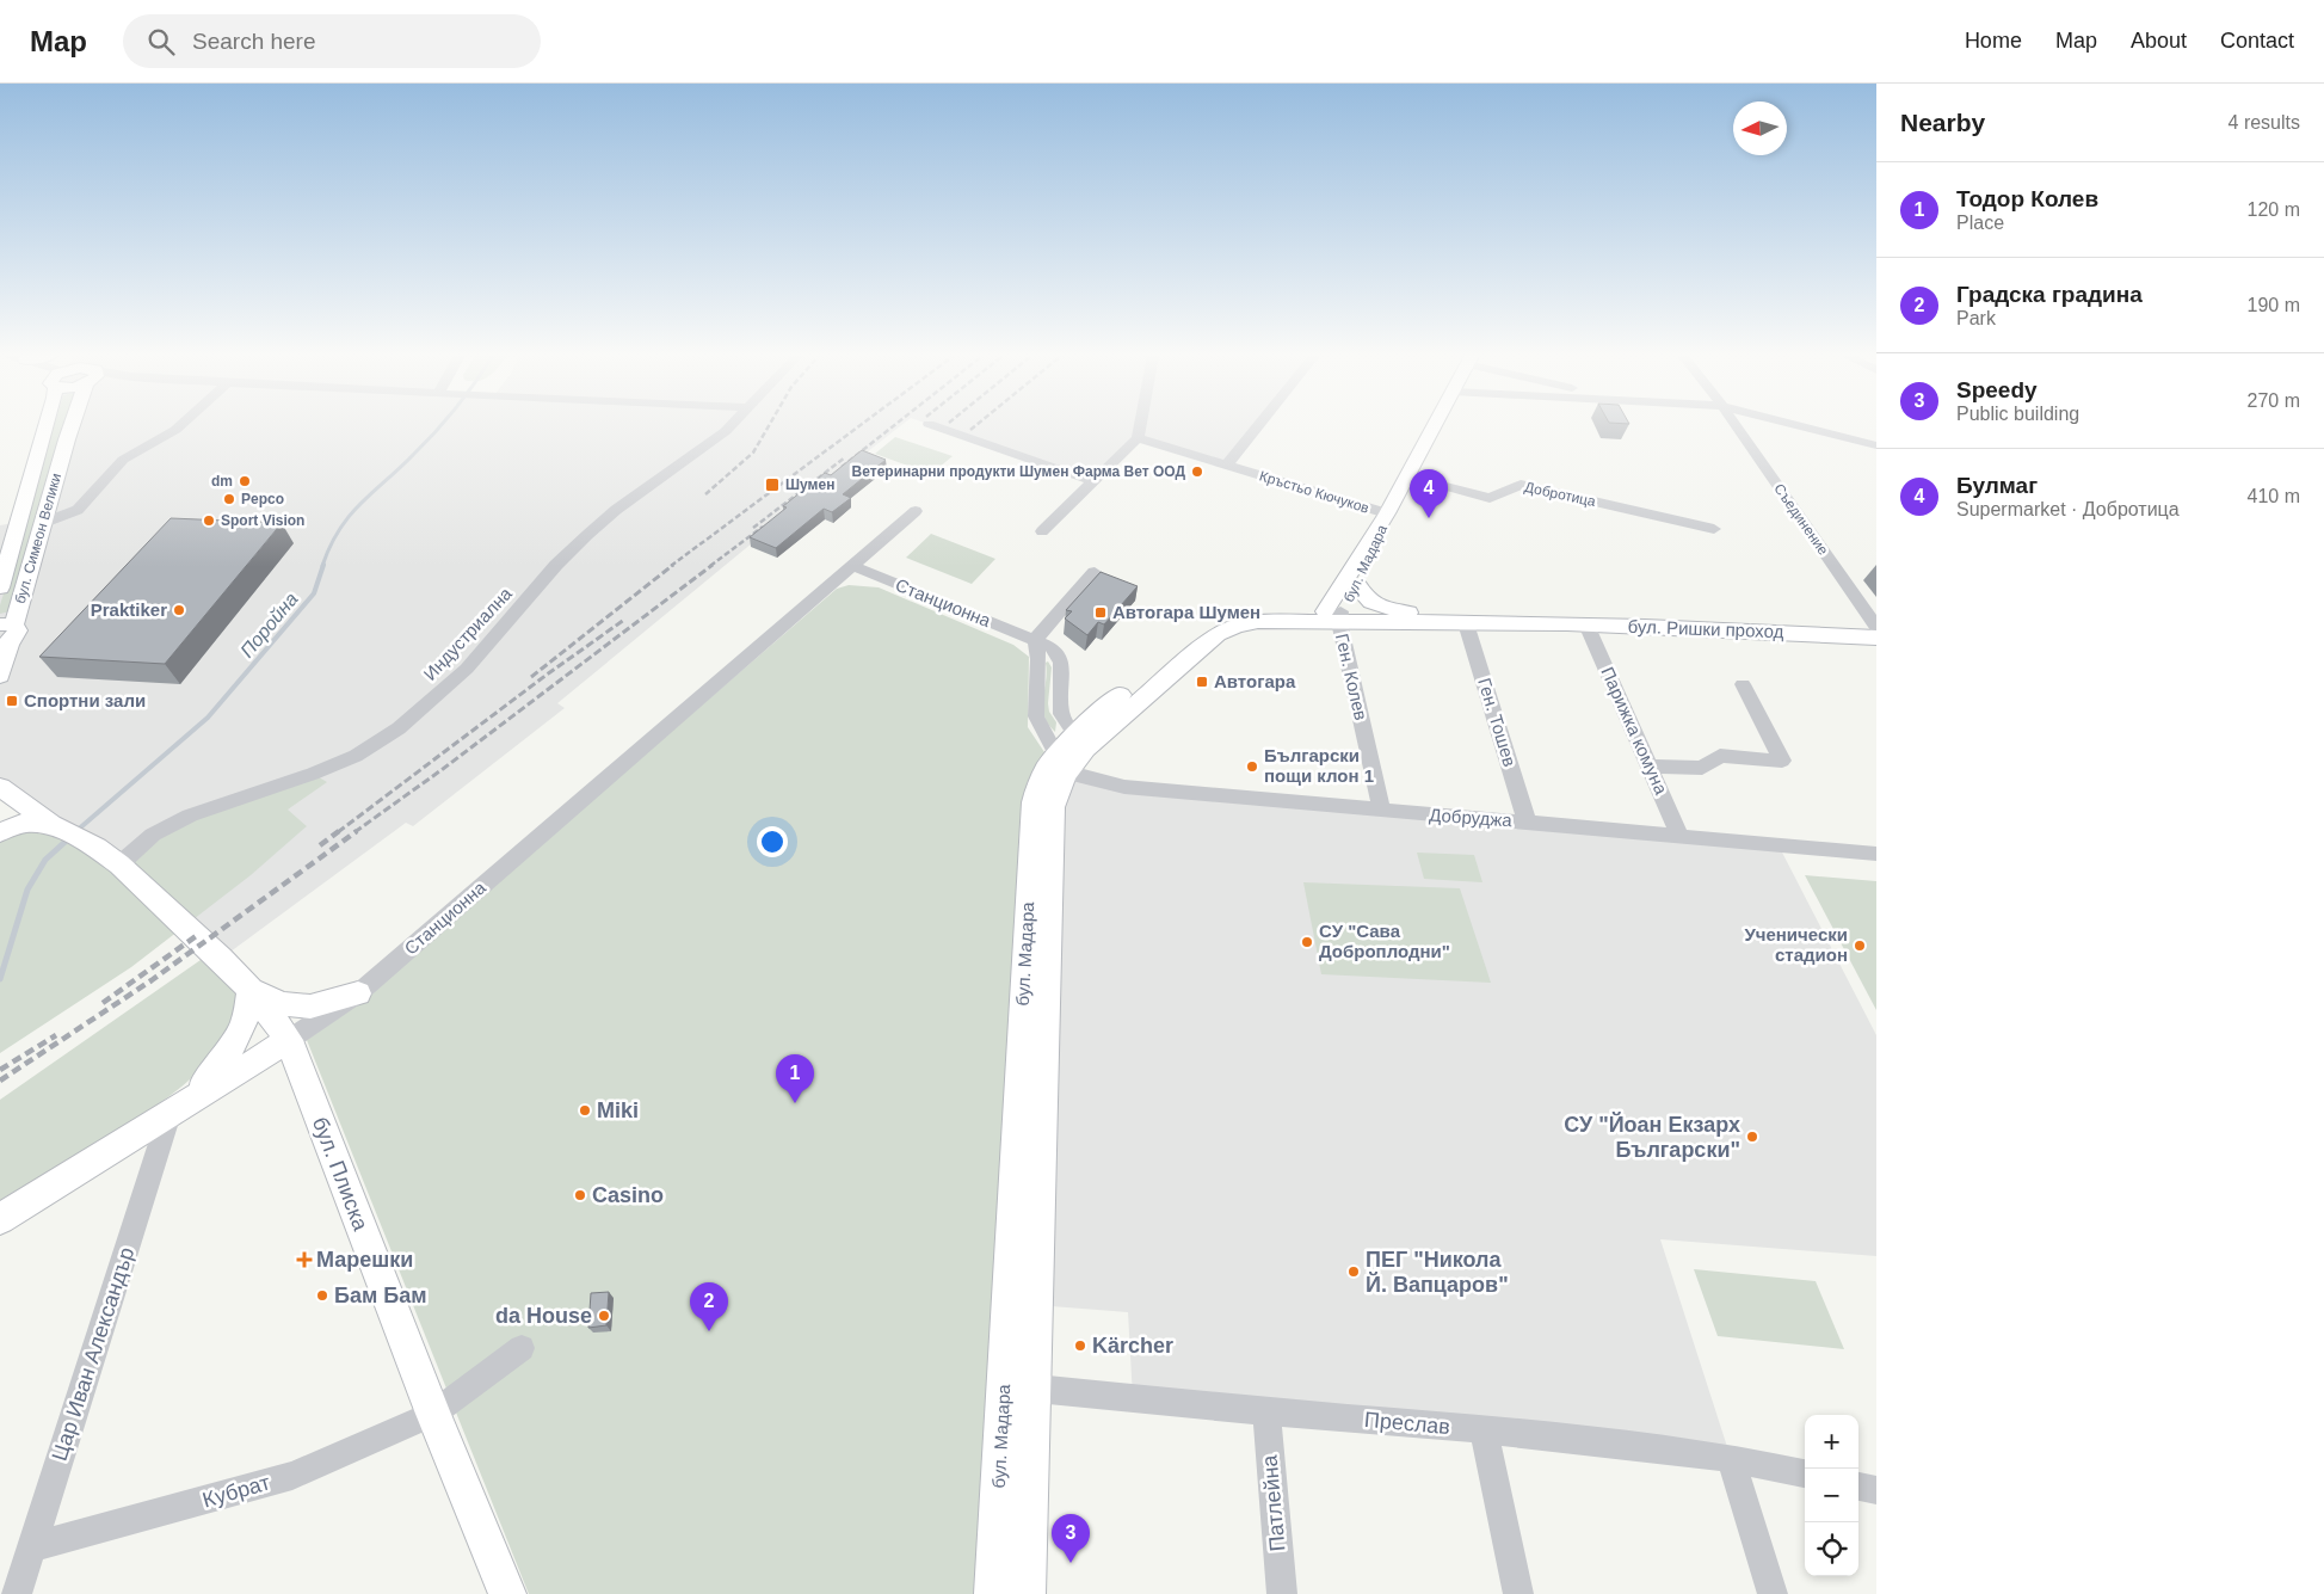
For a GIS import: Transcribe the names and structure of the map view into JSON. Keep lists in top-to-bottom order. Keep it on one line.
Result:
{"streets":{"main road":["бул. Симеон Велики","бул. Мадара","Станционна","бул. Ришки проход","бул. Плиска"],"street":["Кръстьо Кючуков","Добротица","Съединение","Индустриална","Ген. Колев","Ген. Тошев","Парижка комуна","Добруджа","Цар Иван Александър","Преслав","Кубрат","Патлейна"]},"crossings":[["Кръстьо Кючуков","бул. Мадара"],["Добротица","бул. Мадара"],["бул. Мадара","Станционна"],["бул. Мадара","бул. Ришки проход"],["бул. Мадара","Ген. Колев"],["бул. Мадара","Добруджа"],["бул. Мадара","Преслав"],["Станционна","Добруджа"],["Станционна","бул. Плиска"],["Станционна","Цар Иван Александър"],["бул. Ришки проход","Ген. Колев"],["бул. Ришки проход","Ген. Тошев"],["бул. Ришки проход","Парижка комуна"],["Индустриална","бул. Плиска"],["Ген. Колев","Добруджа"],["Ген. Тошев","Добруджа"],["Парижка комуна","Добруджа"],["бул. Плиска","Кубрат"],["Цар Иван Александър","Кубрат"],["Преслав","Патлейна"]],"water":["Поройна"],"places":{"other":["Ветеринарни продукти Шумен Фарма Вет ООД","dm","Pepco","Sport Vision","Praktiker","Български пощи клон 1","СУ \"Сава Доброплодни\"","Ученически стадион","Miki","СУ \"Йоан Екзарх Български\"","Casino","ПЕГ \"Никола Й. Вапцаров\"","Бам Бам","da House","Kärcher"],"transit":["Шумен","Автогара Шумен","Автогара","Спортни зали"],"health":["Марешки"]},"north":"left","page":{"header":"Map","search":"Search here","nav":["Home","Map","About","Contact"],"heading":["Nearby","4 results"],"list":[{"mark":"1","name":"Тодор Колев","note":"Place","value":"120 m"},{"mark":"2","name":"Градска градина","note":"Park","value":"190 m"},{"mark":"3","name":"Speedy","note":"Public building","value":"270 m"},{"mark":"4","name":"Булмаг","note":"Supermarket · Добротица","value":"410 m"}],"pins":["4","1","2","3"],"map_buttons":["+","−"]}}
